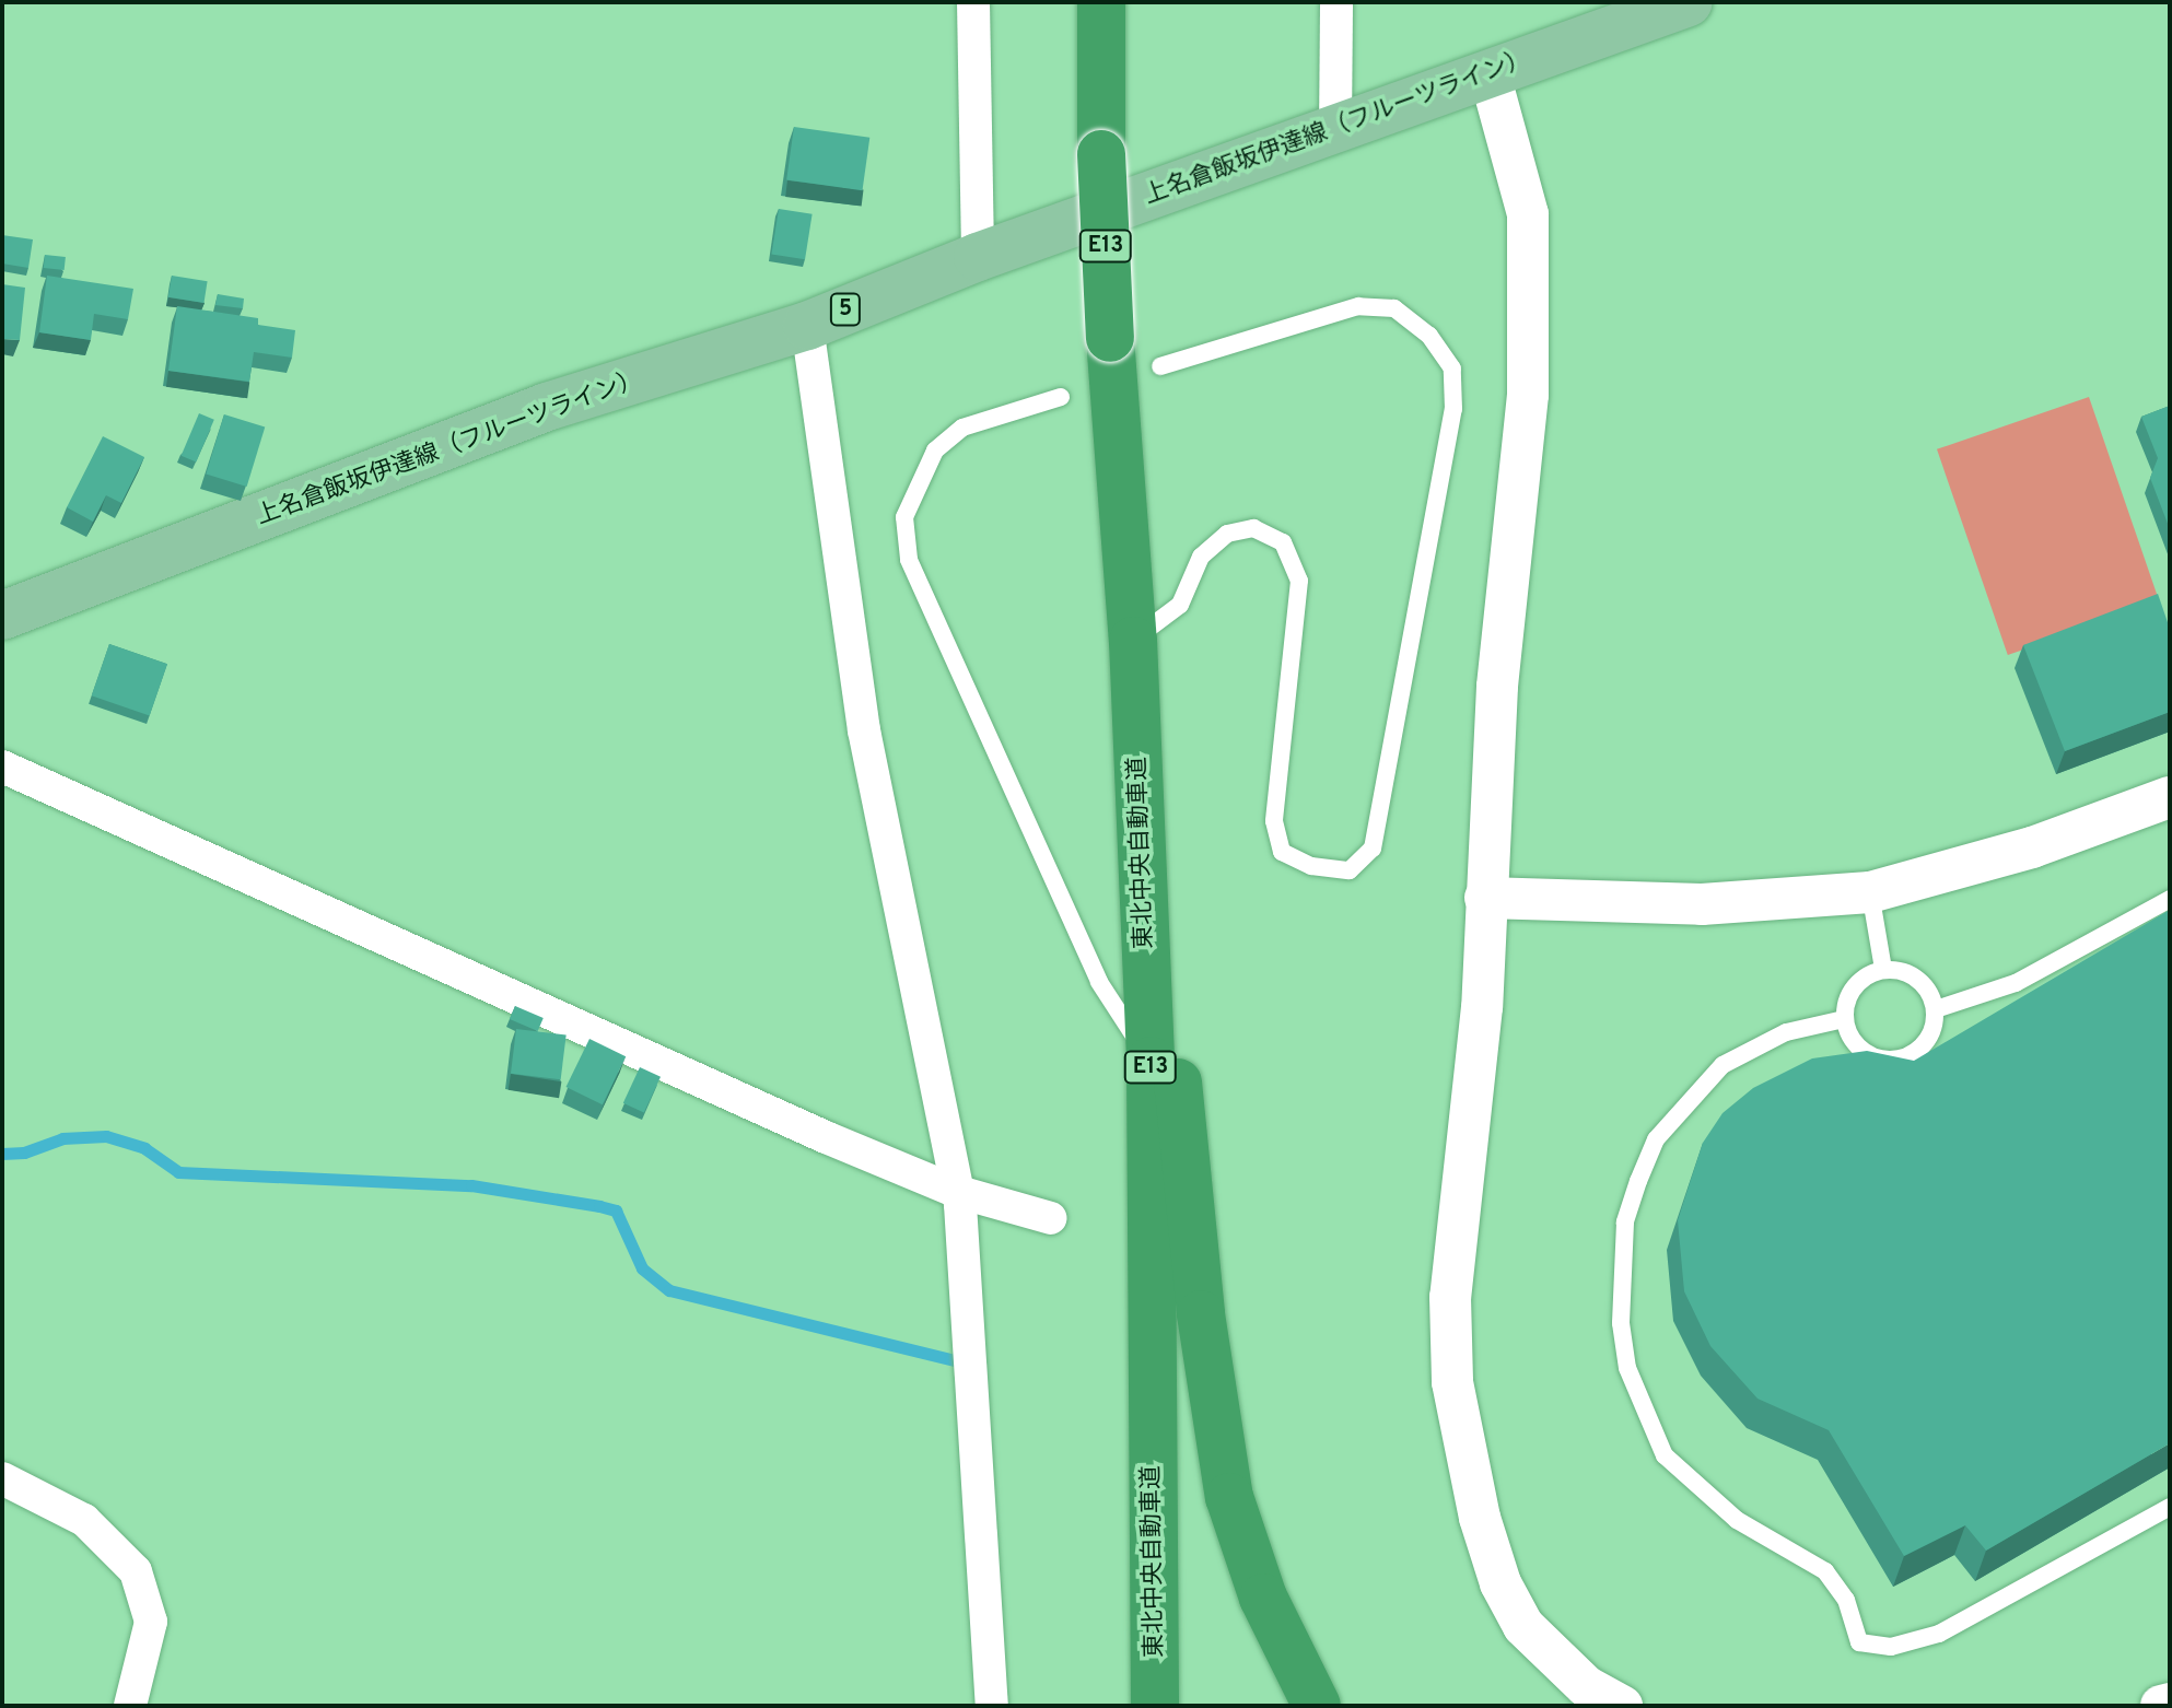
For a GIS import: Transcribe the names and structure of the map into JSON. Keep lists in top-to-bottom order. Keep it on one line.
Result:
{"streets":{"highway":["E13","東北中央自動車道"],"main road":["上名倉飯坂伊達線（フルーツライン）","5"]}}
